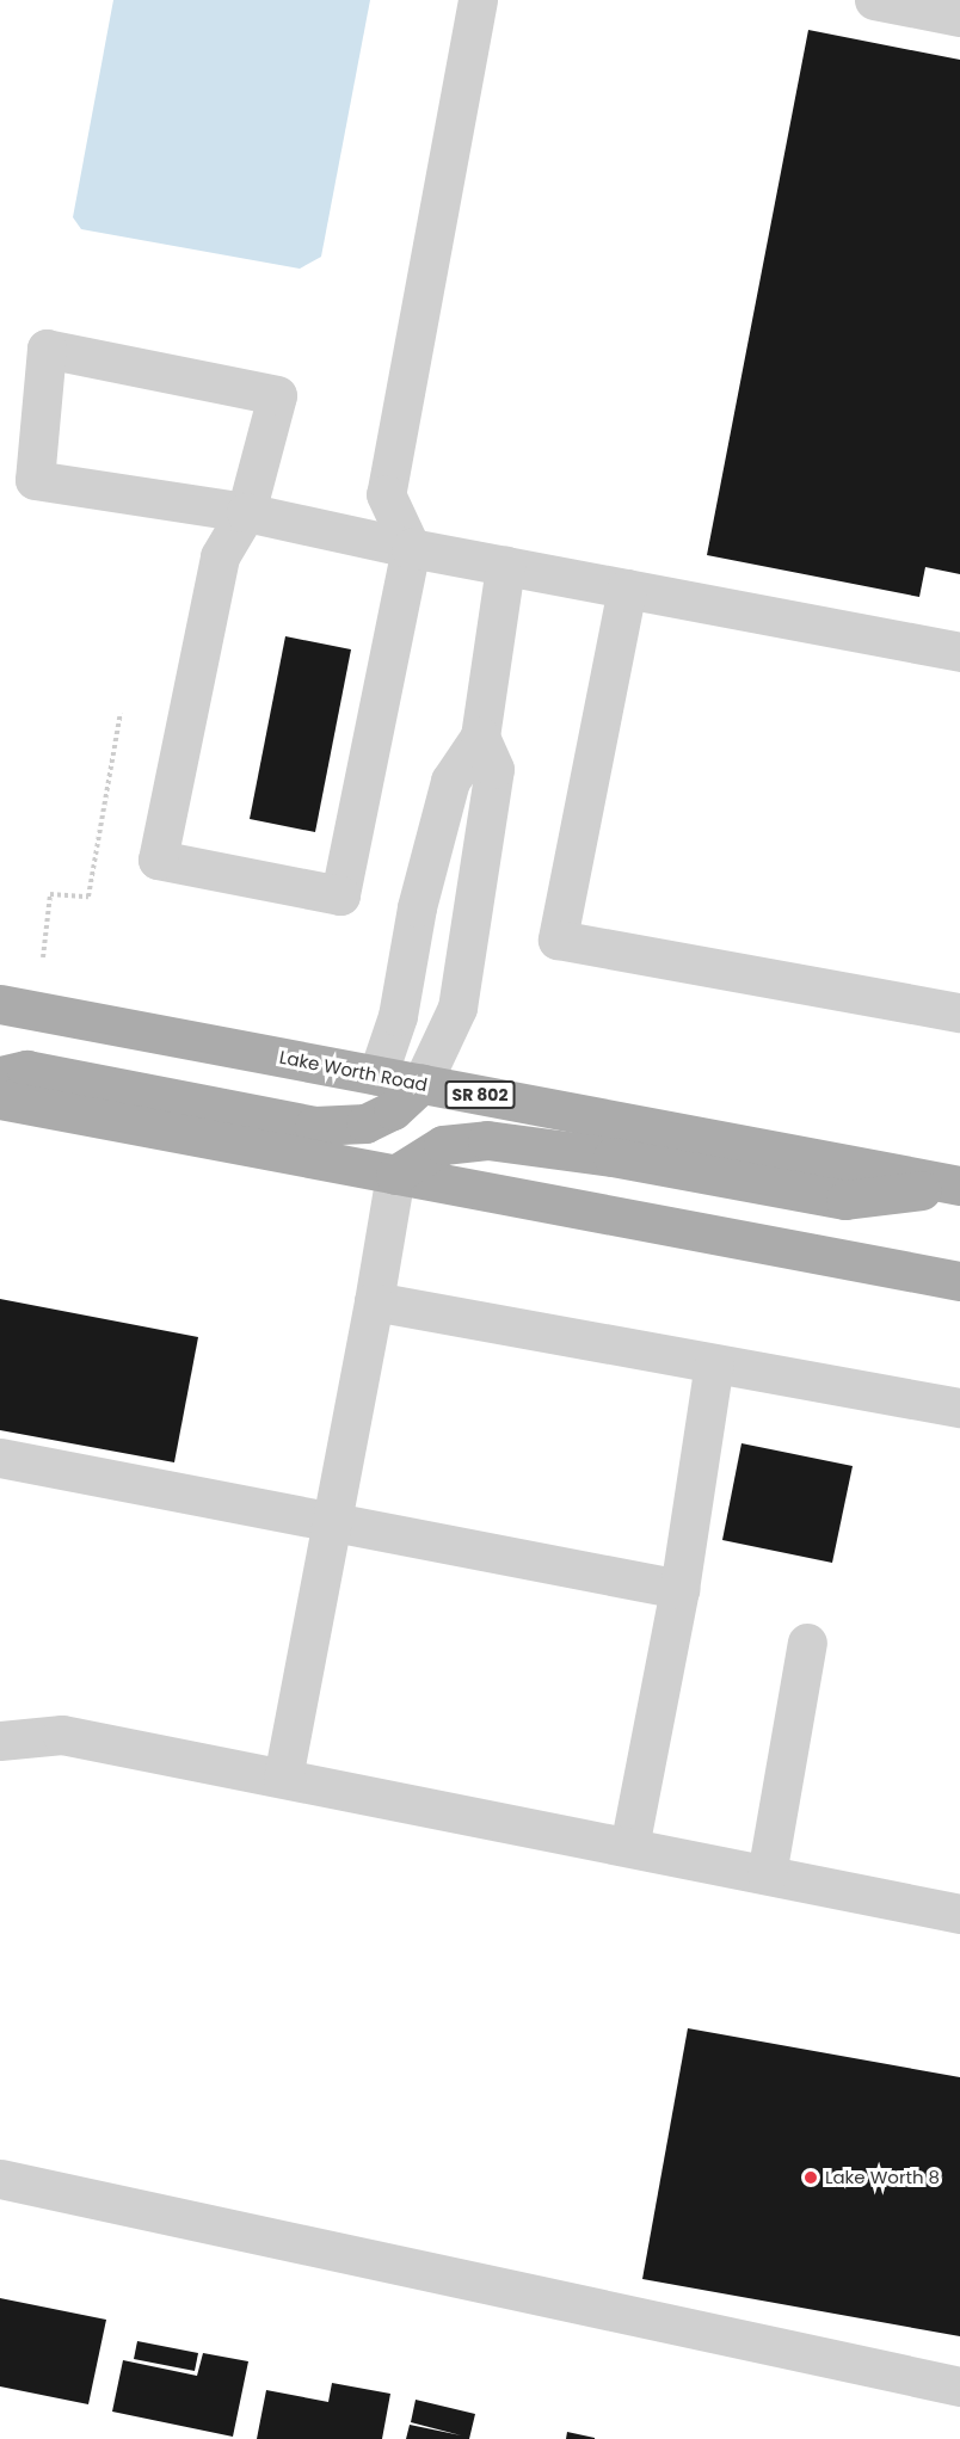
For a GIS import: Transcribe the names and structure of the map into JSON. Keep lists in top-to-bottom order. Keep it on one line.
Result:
{"streets":{"main road":["Lake Worth Road","SR 802"]},"places":["Lake Worth 8"]}
